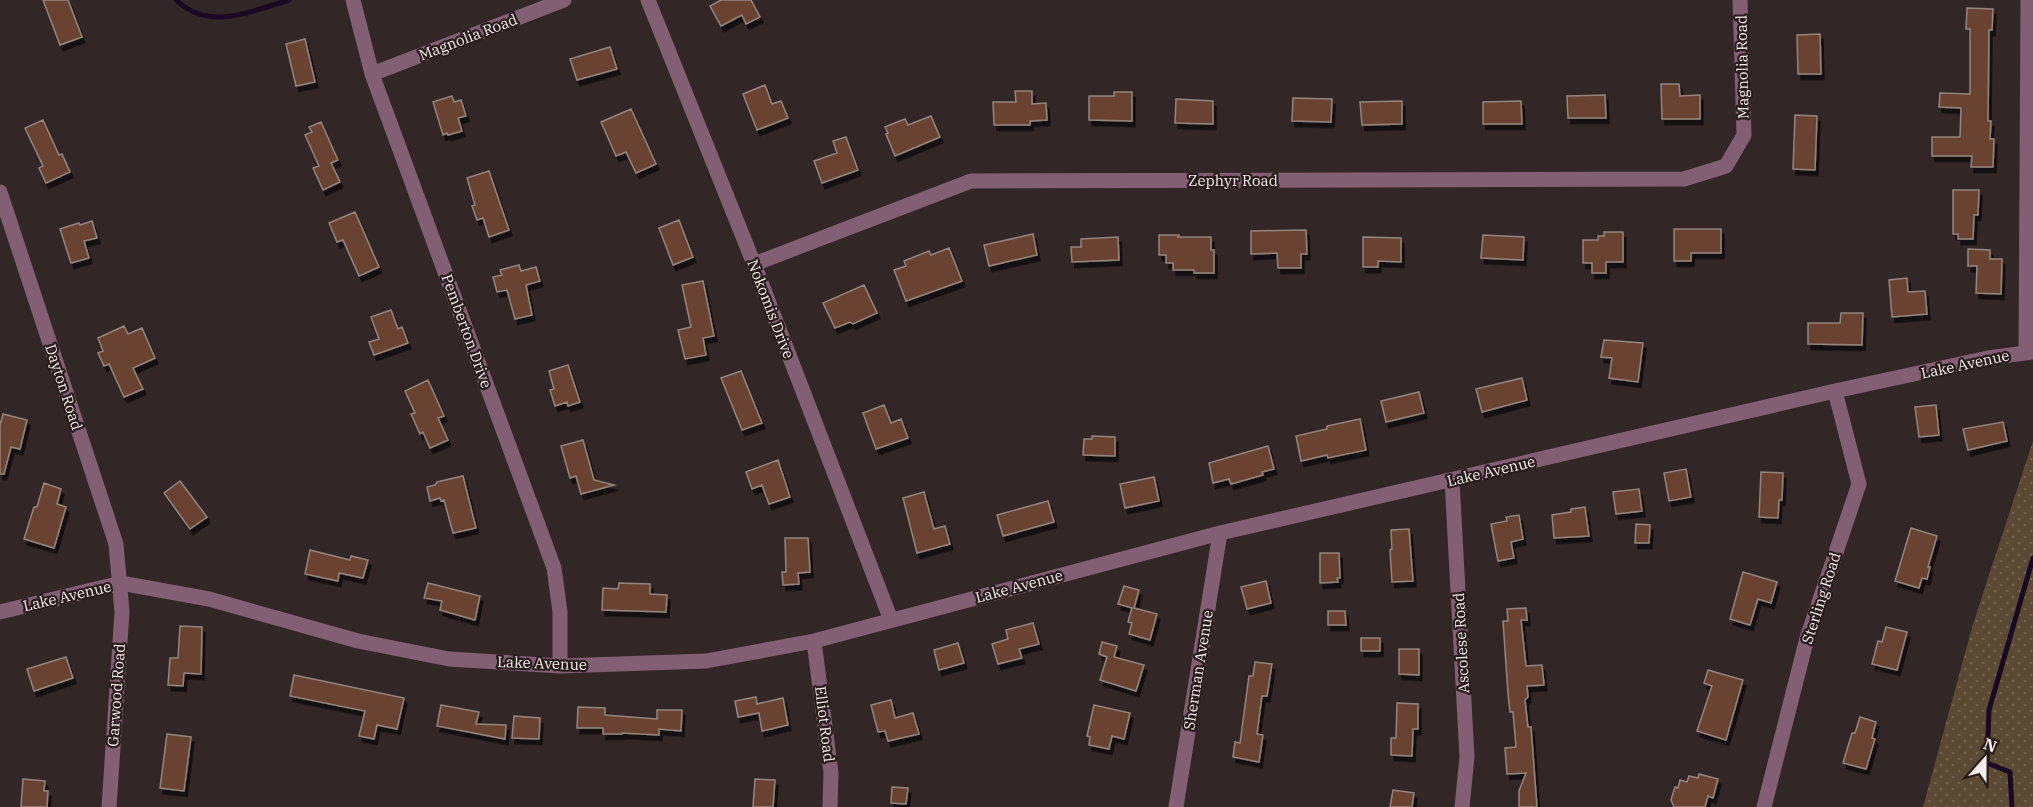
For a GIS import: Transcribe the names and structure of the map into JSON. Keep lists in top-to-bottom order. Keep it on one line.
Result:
{"streets":{"street":["Magnolia Road","Zephyr Road","Nokomis Drive","Pemberton Drive","Lake Avenue","Dayton Road","Sterling Road","Ascolese Road","Sherman Avenue","Garwood Road","Elliot Road"]},"crossings":[["Magnolia Road","Zephyr Road"],["Magnolia Road","Pemberton Drive"],["Zephyr Road","Nokomis Drive"],["Nokomis Drive","Lake Avenue"],["Pemberton Drive","Lake Avenue"],["Lake Avenue","Dayton Road"],["Lake Avenue","Sterling Road"],["Lake Avenue","Ascolese Road"],["Lake Avenue","Sherman Avenue"],["Lake Avenue","Garwood Road"],["Lake Avenue","Elliot Road"],["Dayton Road","Garwood Road"]],"north":"top"}
